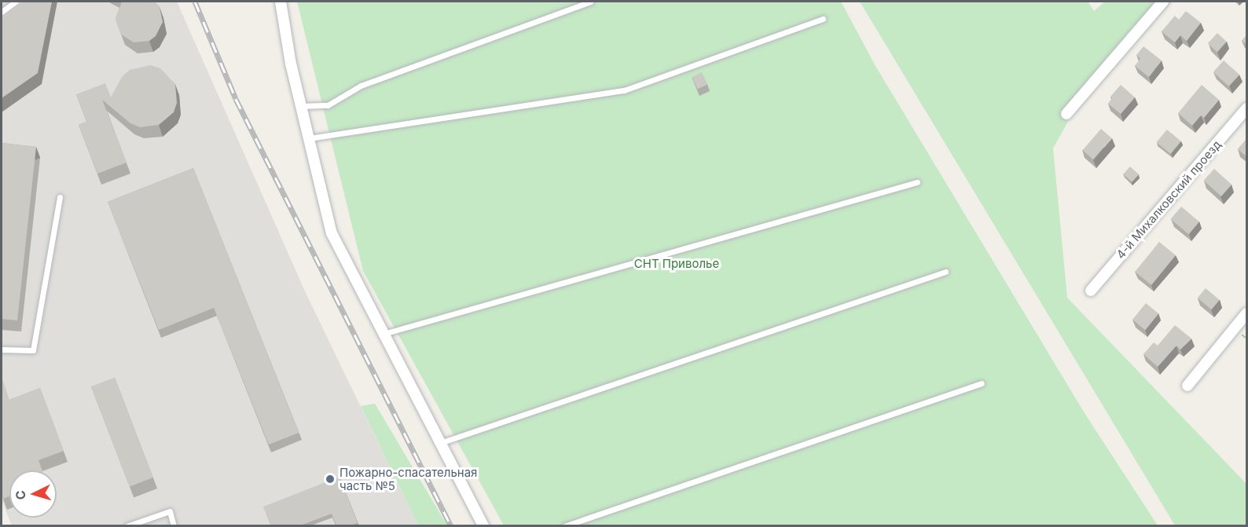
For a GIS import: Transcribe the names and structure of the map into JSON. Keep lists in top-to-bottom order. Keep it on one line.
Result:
{"streets":{"street":["4-й Михалковский проезд"]},"parks":["СНТ Приволье"],"places":["Пожарно-спасательная часть №5"],"north":"left"}
